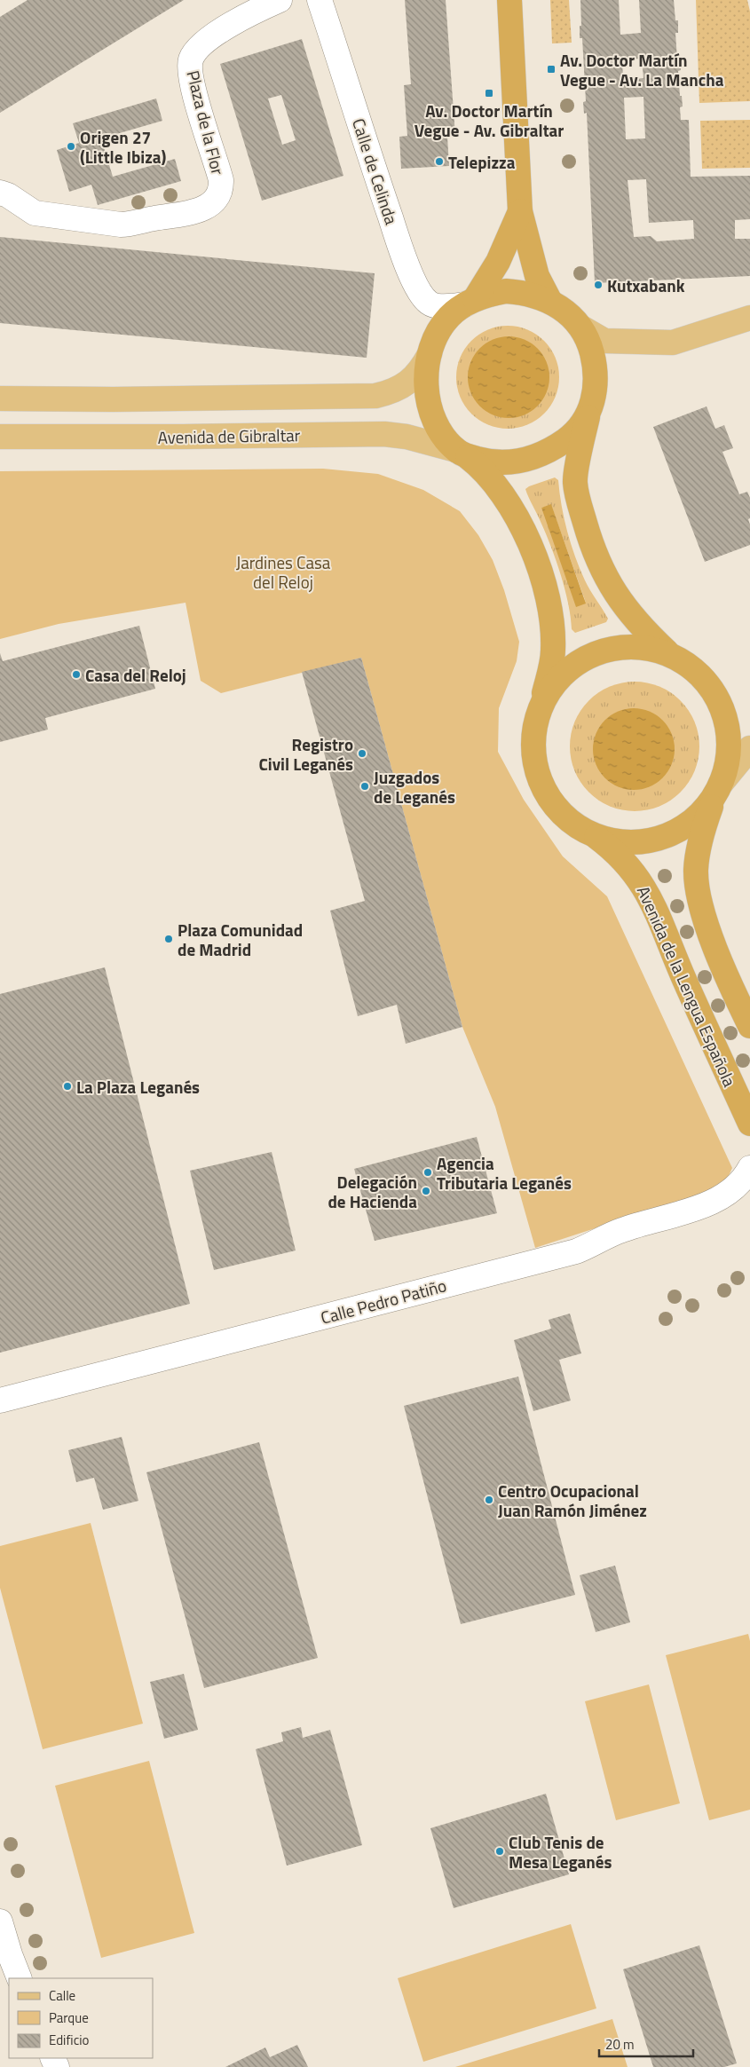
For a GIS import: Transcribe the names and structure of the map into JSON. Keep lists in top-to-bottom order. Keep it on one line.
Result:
{"streets":{"highway":["Avenida de la Lengua Española"],"main road":["Avenida de Gibraltar"],"street":["Plaza de la Flor","Calle de Celinda","Calle Pedro Patiño"]},"parks":["Jardines Casa del Reloj"],"places":{"transit":["Av. Doctor Martín Vegue - Av. La Mancha","Av. Doctor Martín Vegue - Av. Gibraltar"],"other":["Origen 27 (Little Ibiza)","Telepizza","Kutxabank","Casa del Reloj","Registro Civil Leganés","Juzgados de Leganés","Plaza Comunidad de Madrid","La Plaza Leganés","Agencia Tributaria Leganés","Delegación de Hacienda","Centro Ocupacional Juan Ramón Jiménez","Club Tenis de Mesa Leganés"]},"legend":["Calle","Parque","Edificio"],"scale_bar":"20 m"}
